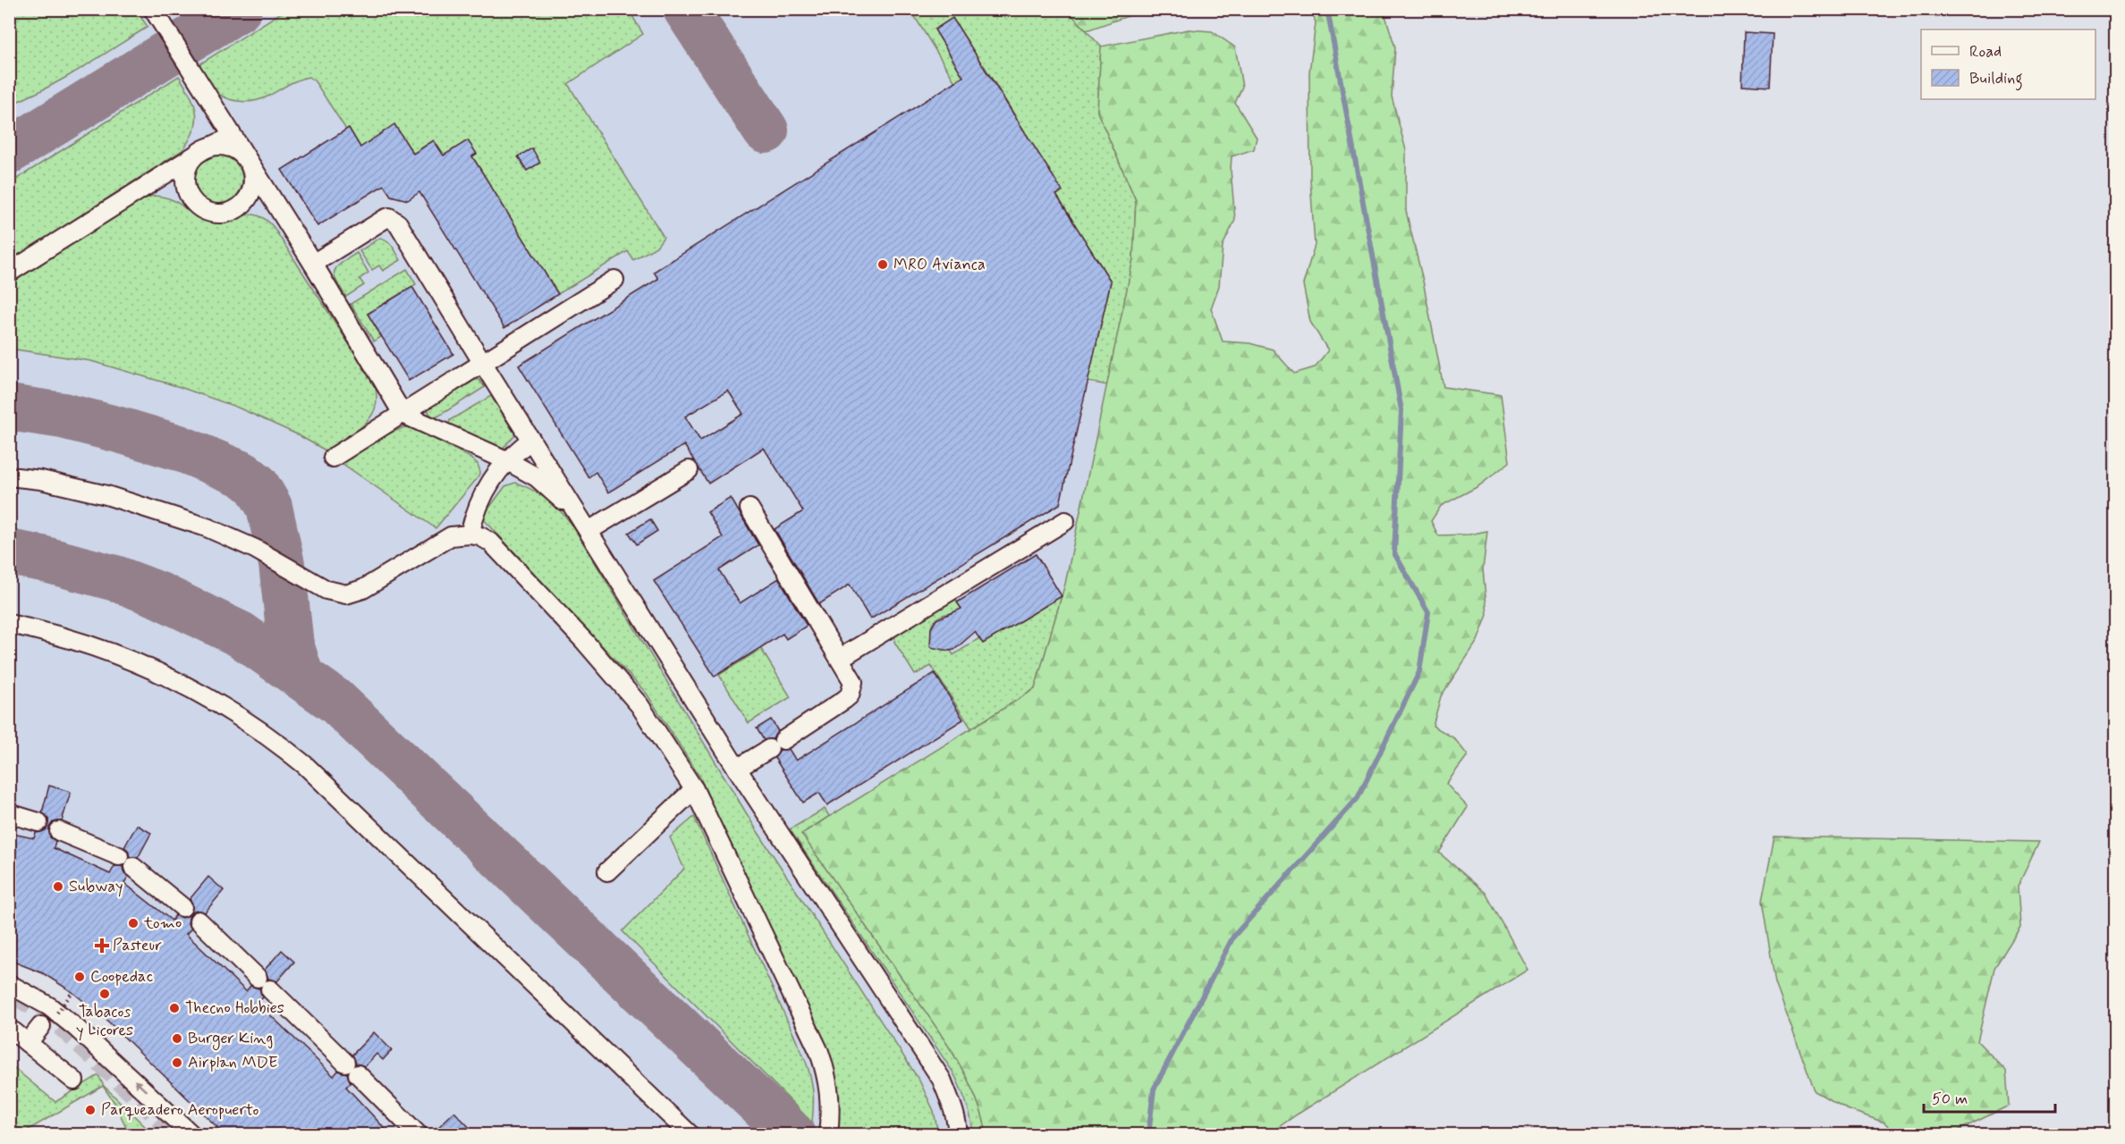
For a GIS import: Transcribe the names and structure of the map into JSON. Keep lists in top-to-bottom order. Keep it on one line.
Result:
{"places":{"other":["MRO Avianca","Subway","tomo","Coopedac","Tabacos y Licores","Thecno Hobbies","Burger King","Airplan MDE","Parqueadero Aeropuerto"],"health":["Pasteur"]},"legend":["Road","Building"],"scale_bar":"50 m"}
